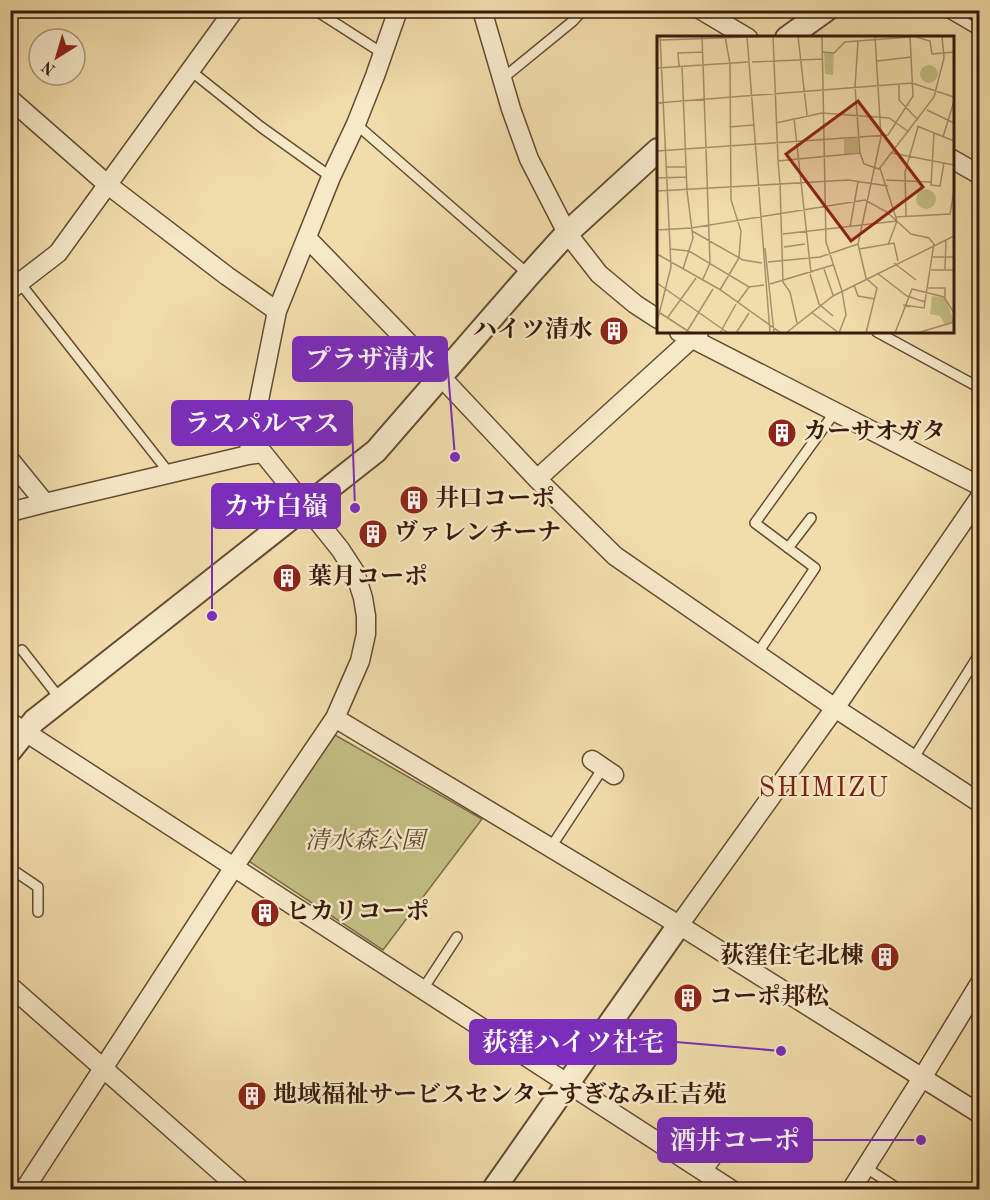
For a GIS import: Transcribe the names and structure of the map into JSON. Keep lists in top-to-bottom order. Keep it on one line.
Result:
{"districts":["SHIMIZU"],"parks":["清水森公園"],"places":{"building":["ハイツ清水","カーサオガタ","井口コーポ","ヴァレンチーナ","葉月コーポ","ヒカリコーポ","荻窪住宅北棟","コーポ邦松","地域福祉サービスセンターすぎなみ正吉苑"],"other":["プラザ清水","ラスパルマス","カサ白嶺","荻窪ハイツ社宅","酒井コーポ"]},"north":"bottom left"}
